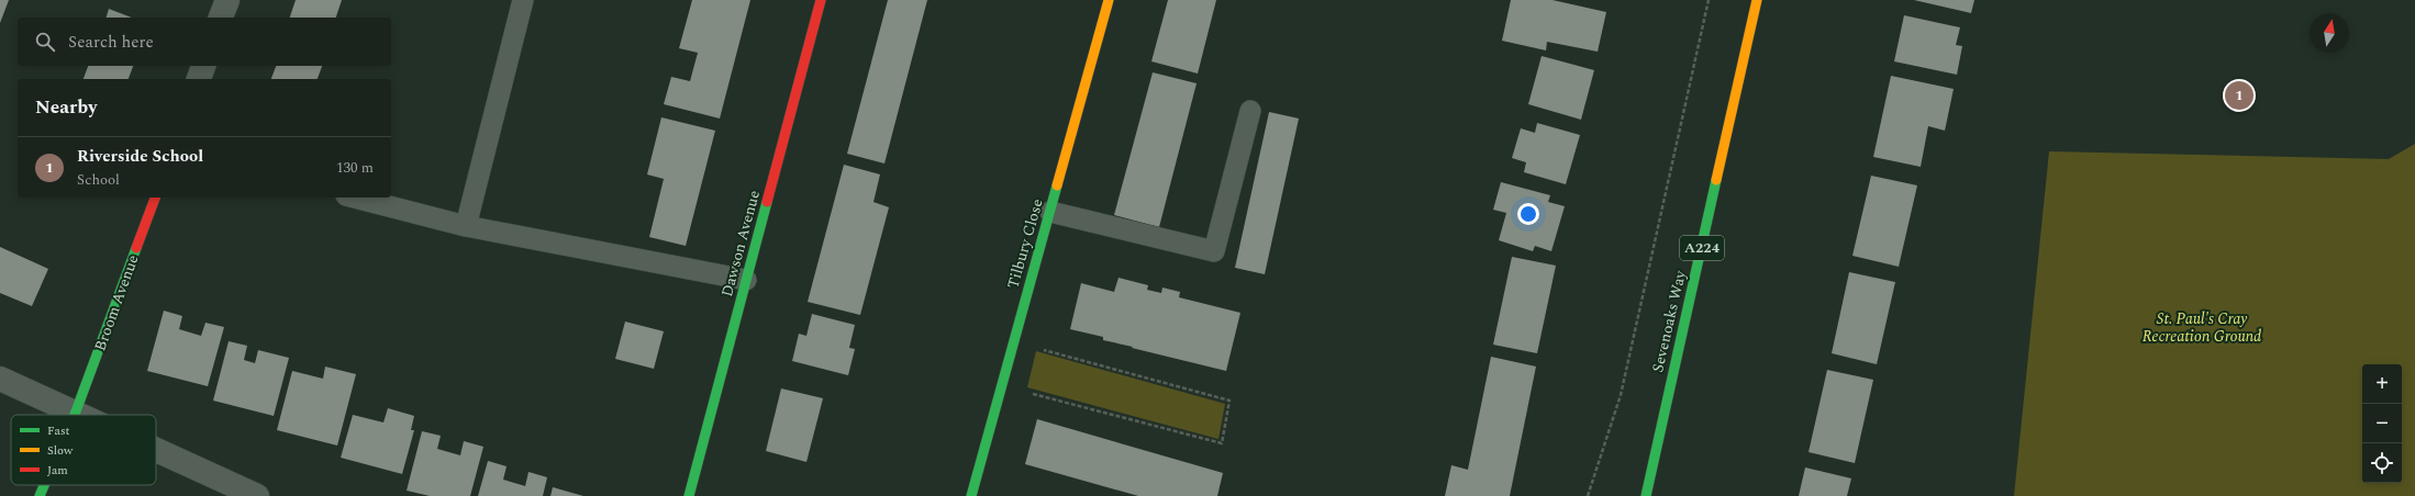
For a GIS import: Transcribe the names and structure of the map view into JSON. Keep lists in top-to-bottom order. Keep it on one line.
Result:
{"streets":{"street":["Dawson Avenue","Tilbury Close","A224","Broom Avenue","Sevenoaks Way"]},"parks":["St. Paul's Cray Recreation Ground"],"legend":["Fast","Slow","Jam"],"north":"top","page":{"search":"Search here","pins":"1","heading":"Nearby","list":[{"mark":"1","name":"Riverside School","note":"School","value":"130 m"}],"map_buttons":["+","−"]}}
